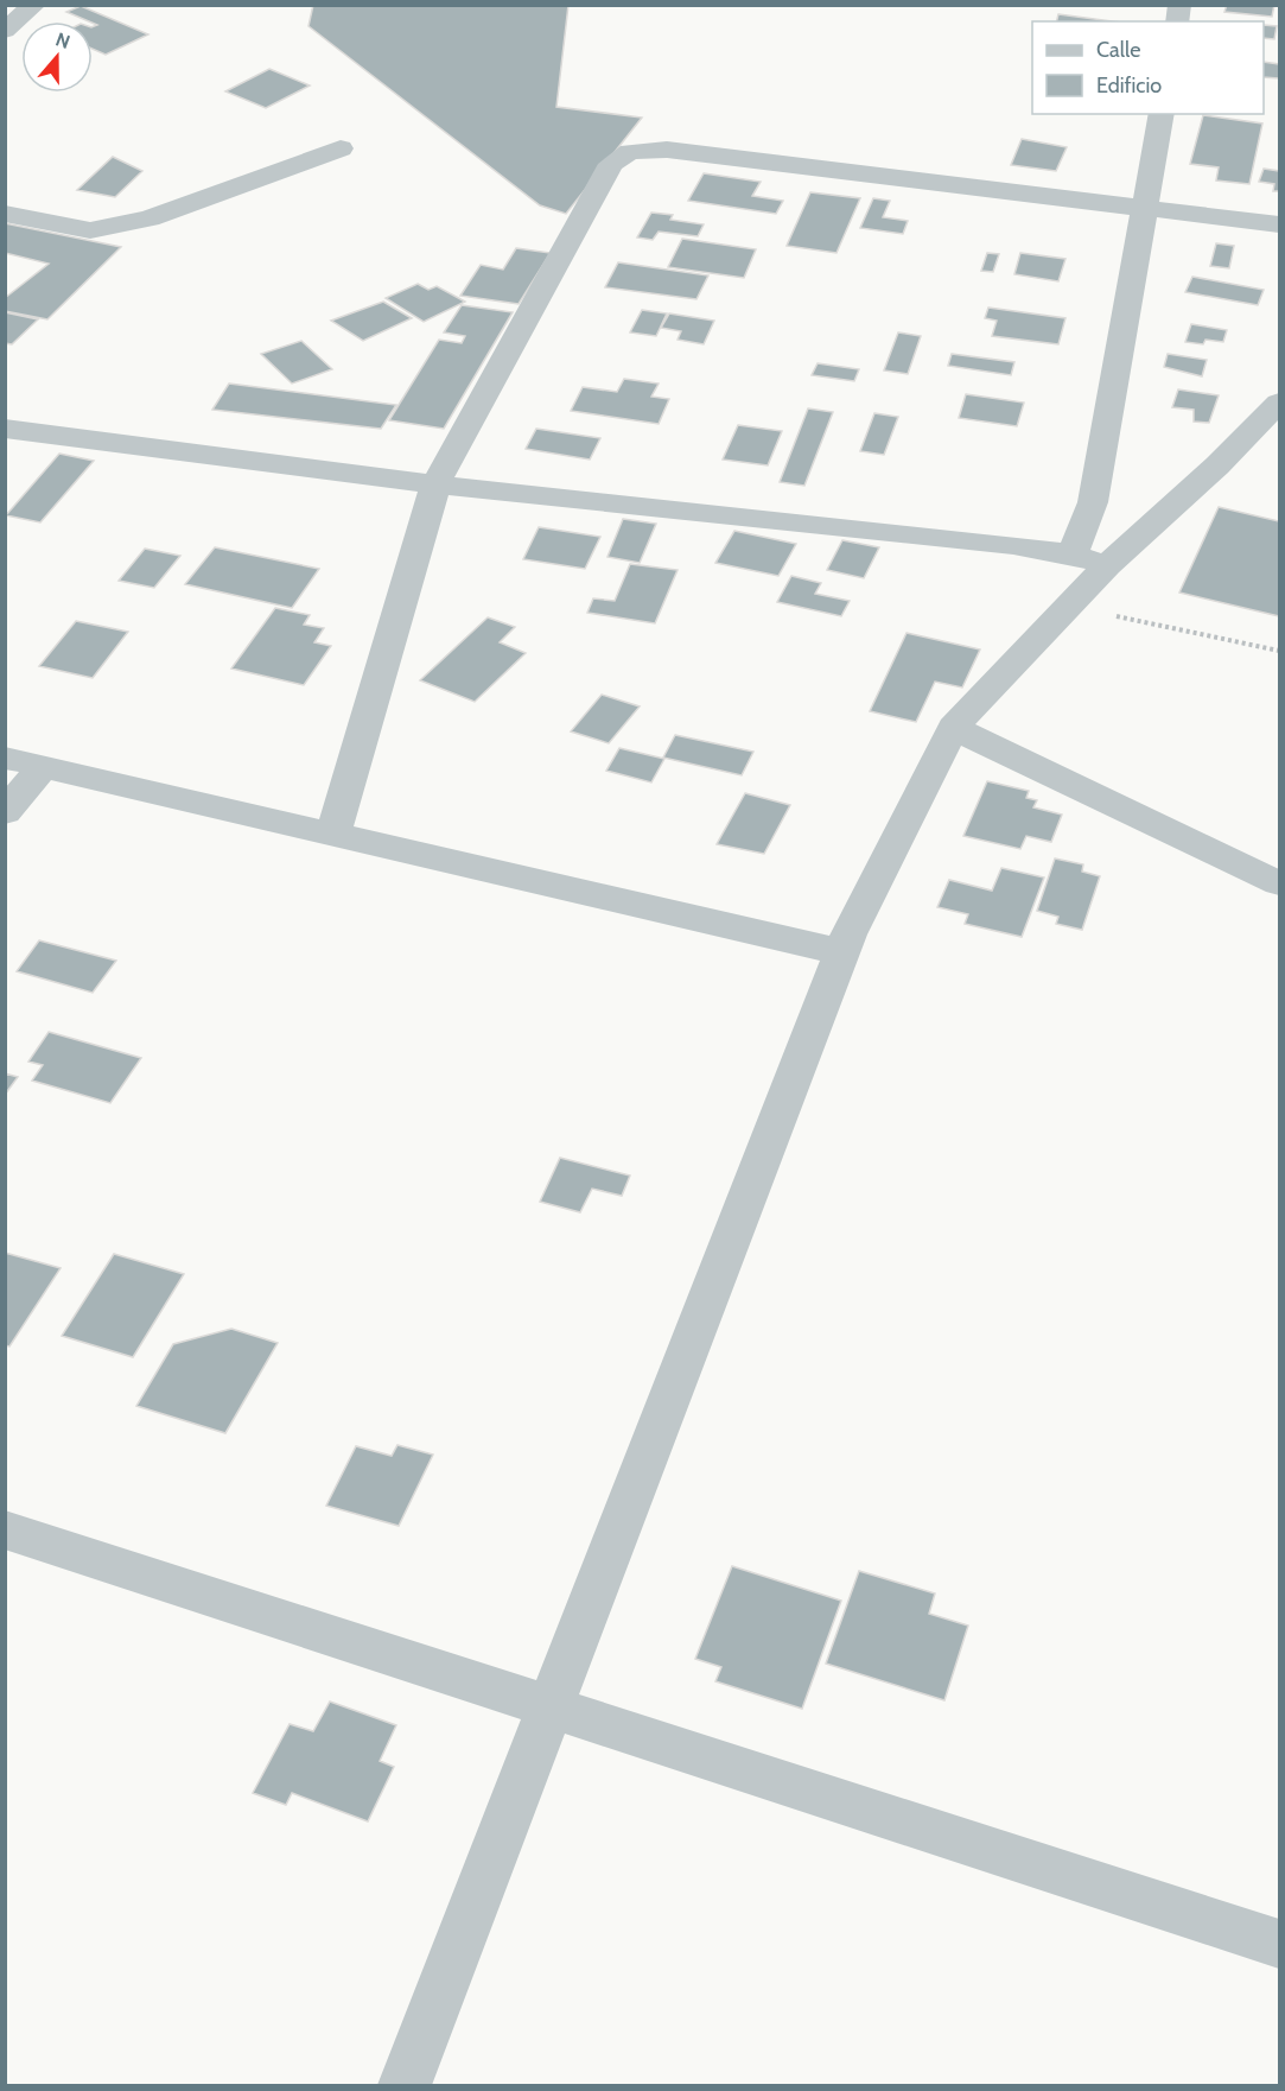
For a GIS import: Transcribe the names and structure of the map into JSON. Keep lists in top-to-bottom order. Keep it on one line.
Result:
{"legend":["Calle","Edificio"],"north":"top"}
